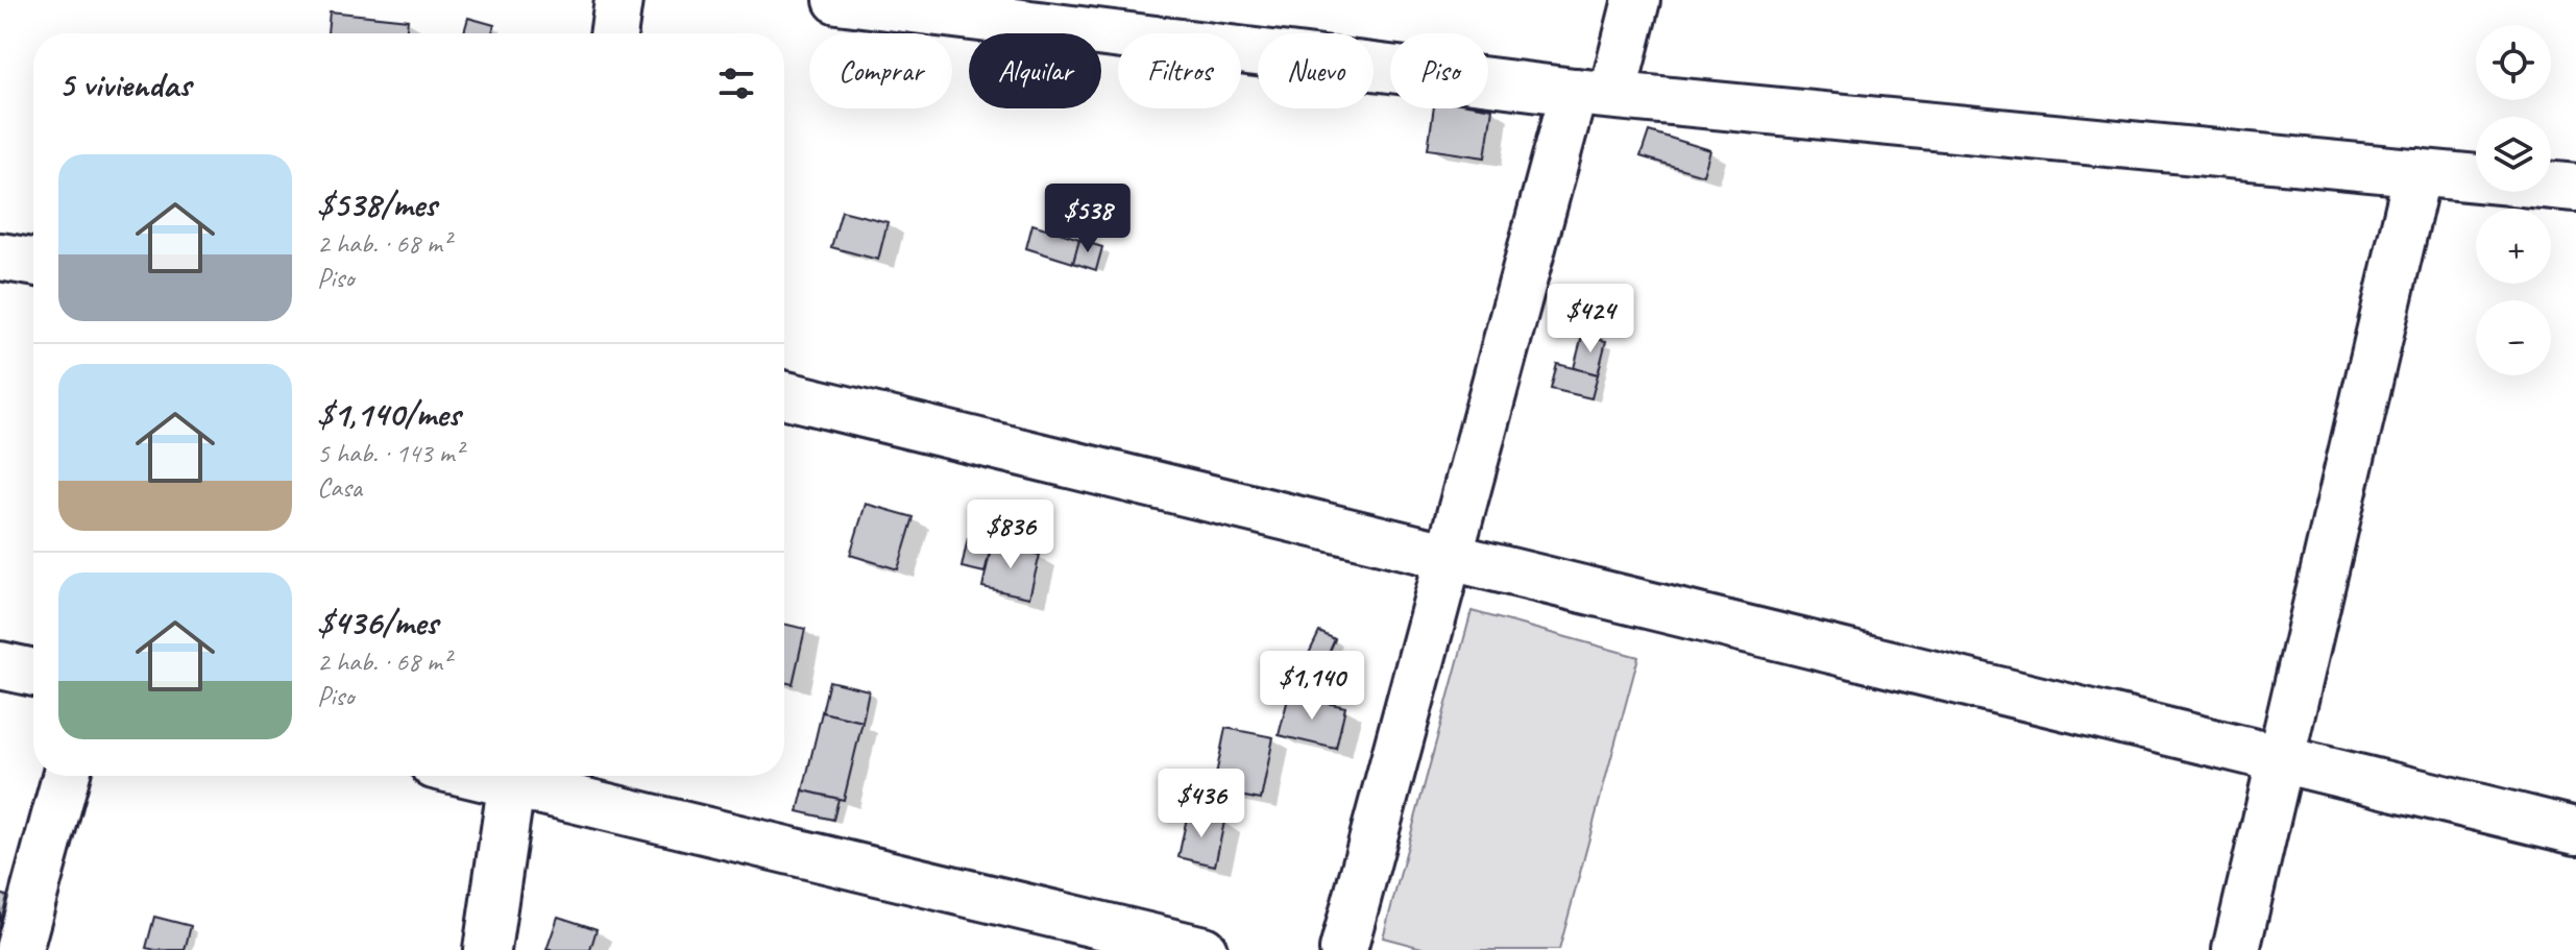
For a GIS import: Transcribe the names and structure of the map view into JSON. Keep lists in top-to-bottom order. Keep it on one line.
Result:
{"page":{"map_buttons":["+","−"],"chip":["Comprar","Alquilar","Filtros","Nuevo","Piso"],"heading":"5 viviendas","list":[{"name":"$538/mes","note":"2 hab. · 68 m² · Piso"},{"name":"$1,140/mes","note":"5 hab. · 143 m² · Casa"},{"name":"$436/mes","note":"2 hab. · 68 m² · Piso"}],"price":["$538","$424","$836","$1,140","$436"]}}
